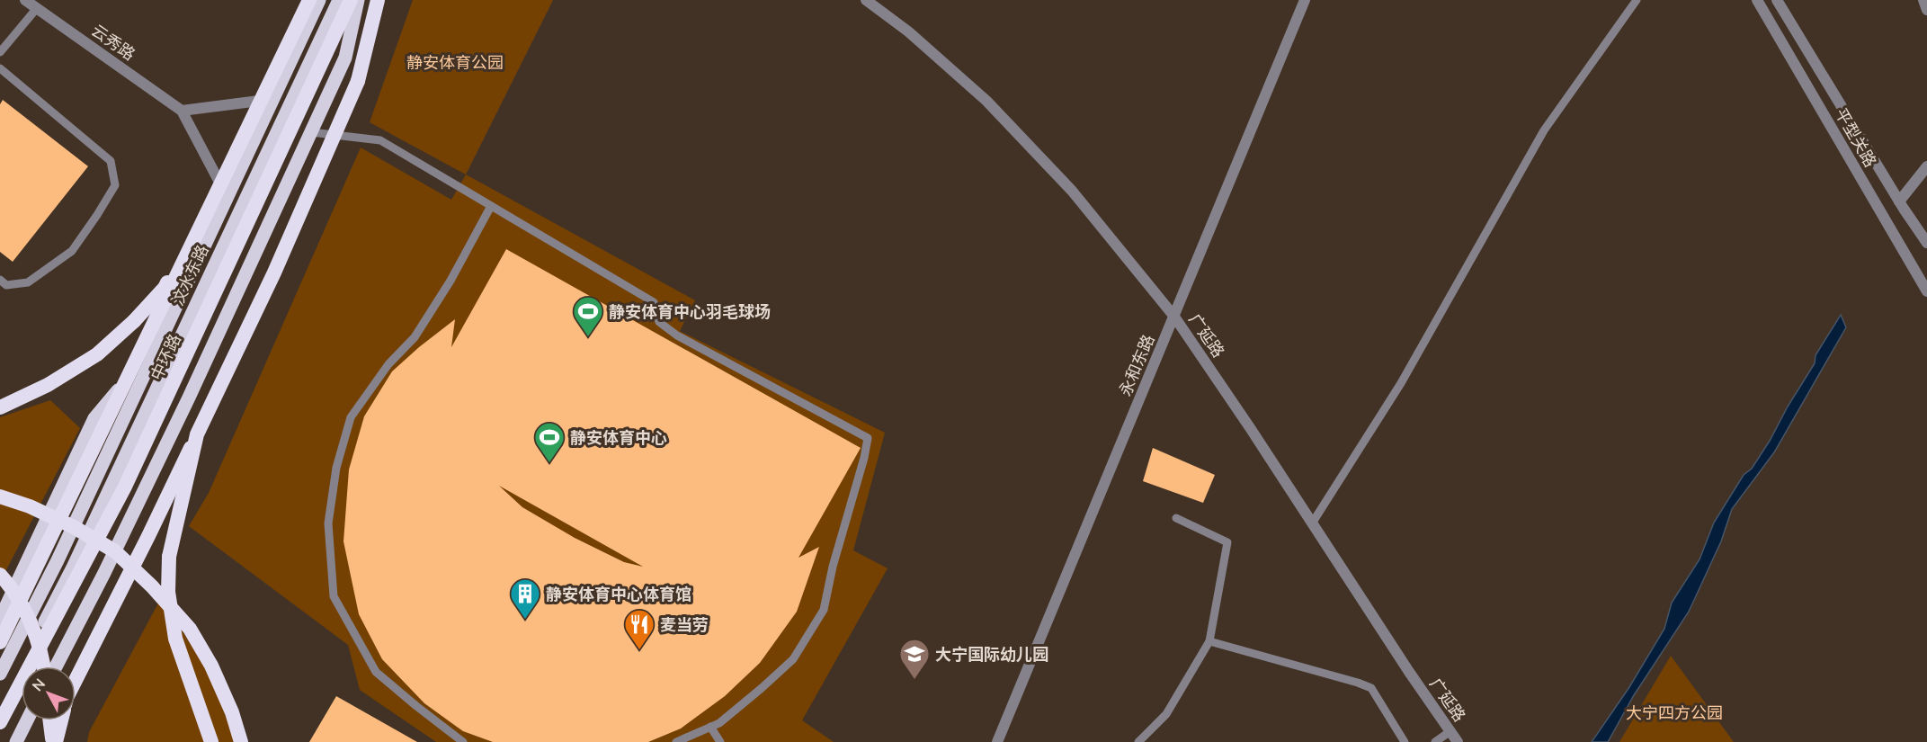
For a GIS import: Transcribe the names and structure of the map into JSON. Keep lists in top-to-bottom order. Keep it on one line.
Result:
{"streets":{"highway":["中环路"],"main road":["汶水东路"],"street":["云秀路","平型关路","广延路","永和东路"]},"crossings":[["广延路","永和东路"]],"parks":["静安体育公园","大宁四方公园"],"places":{"sports":["静安体育中心羽毛球场","静安体育中心"],"building":["静安体育中心体育馆"],"restaurant":["麦当劳"],"school or university":["大宁国际幼儿园"]},"north":"top left"}
